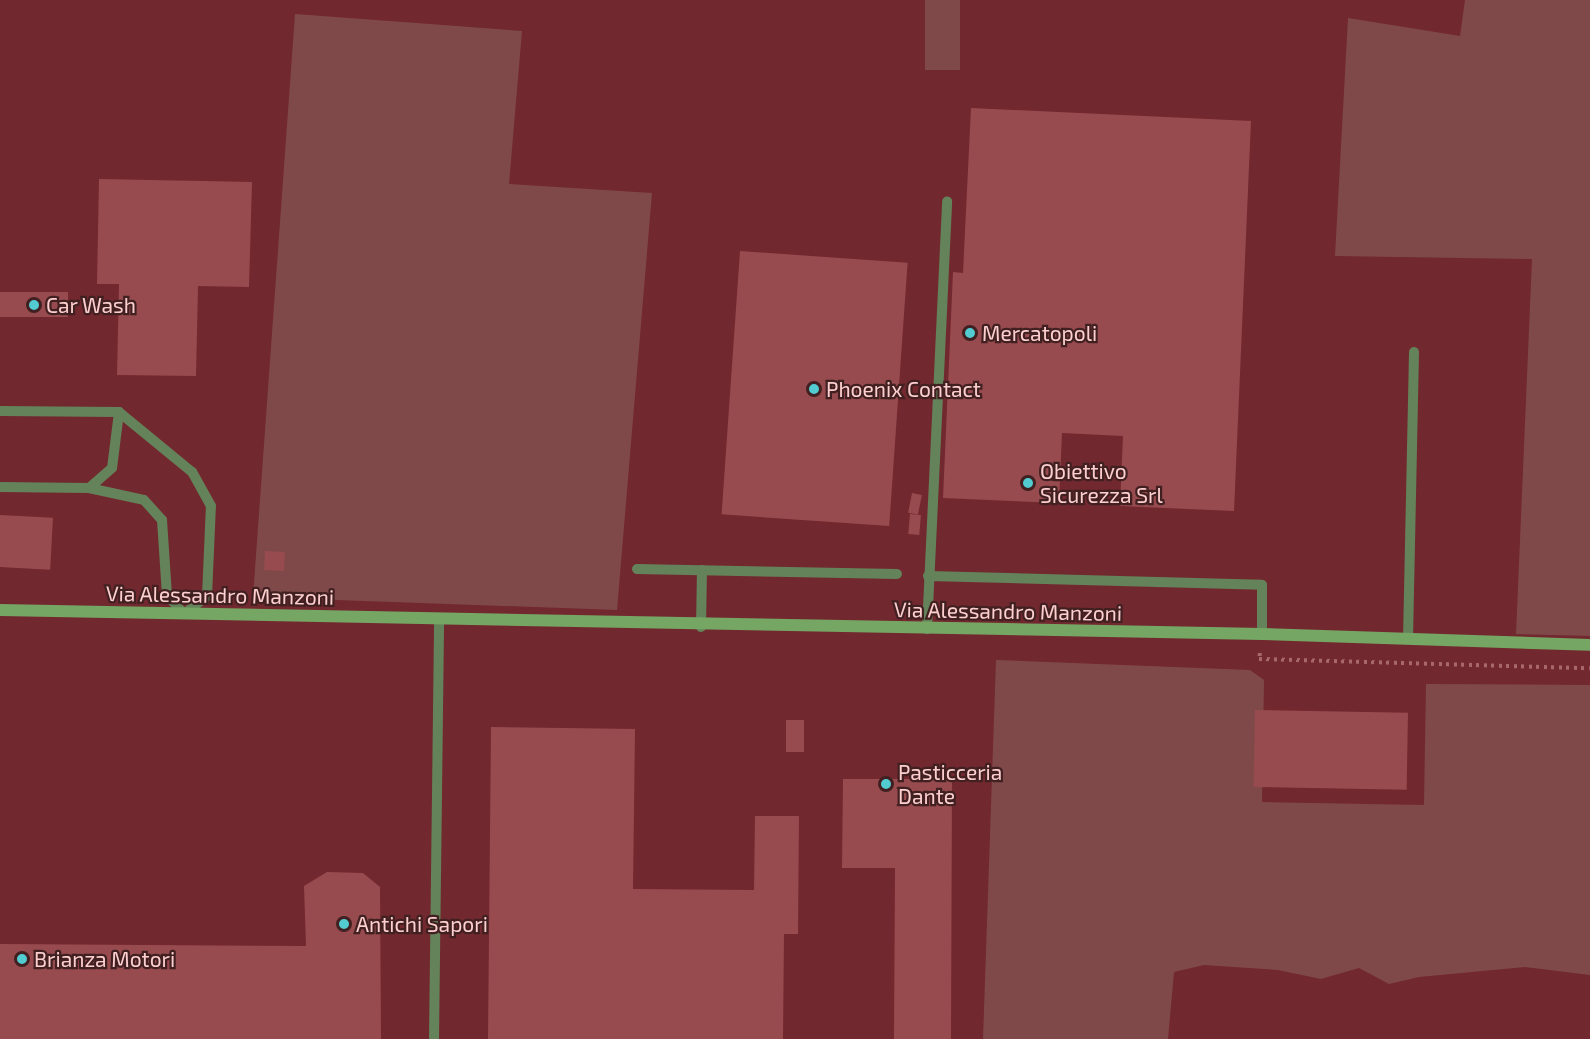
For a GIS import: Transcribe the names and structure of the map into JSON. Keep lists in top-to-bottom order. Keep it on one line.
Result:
{"streets":{"main road":["Via Alessandro Manzoni"]},"places":["Car Wash","Mercatopoli","Phoenix Contact","Obiettivo Sicurezza Srl","Pasticceria Dante","Antichi Sapori","Brianza Motori"]}
